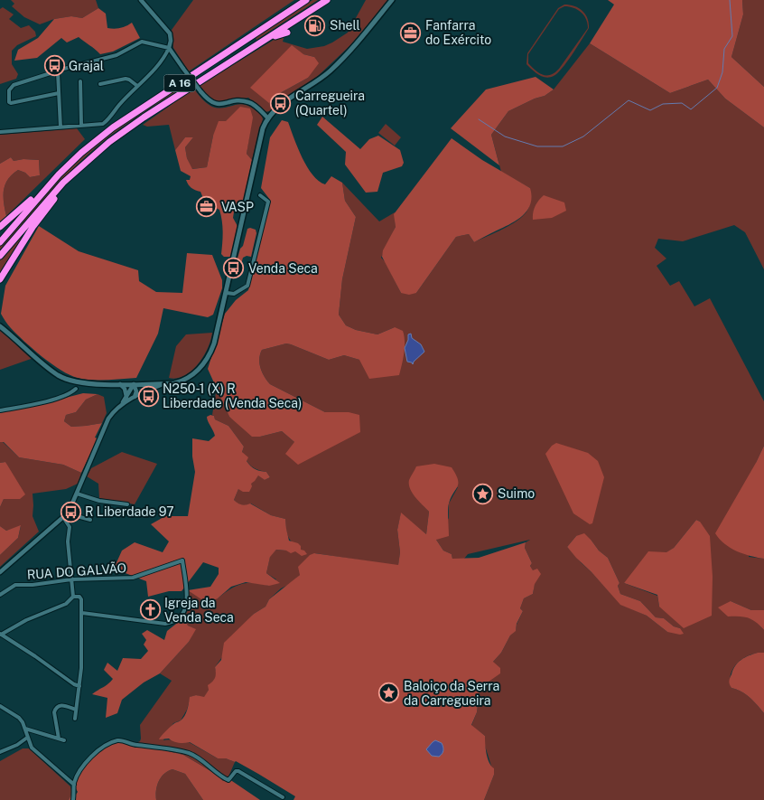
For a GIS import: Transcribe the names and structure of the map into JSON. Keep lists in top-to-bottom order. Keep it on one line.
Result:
{"streets":{"highway":["A 16"],"street":["RUA DO GALVÃO"]},"places":{"fuel station":["Shell"],"office":["Fanfarra do Exército","VASP"],"bus stop":["Grajal","Carregueira (Quartel)","Venda Seca","N250-1 (X) R Liberdade (Venda Seca)","R Liberdade 97"],"place":["Suimo","Baloiço da Serra da Carregueira"],"church":["Igreja da Venda Seca"]}}
